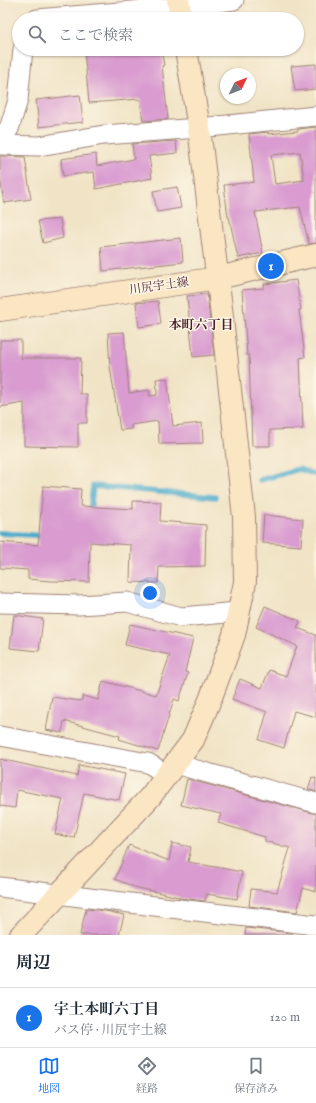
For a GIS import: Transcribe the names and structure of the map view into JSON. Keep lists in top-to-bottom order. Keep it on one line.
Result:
{"streets":{"street":["川尻宇土線"]},"districts":["本町六丁目"],"north":"top right","page":{"search":"ここで検索","pins":"1","heading":"周辺","list":[{"mark":"1","name":"宇土本町六丁目","note":"バス停 · 川尻宇土線","value":"120 m"}],"nav":["地図","経路","保存済み"]}}
